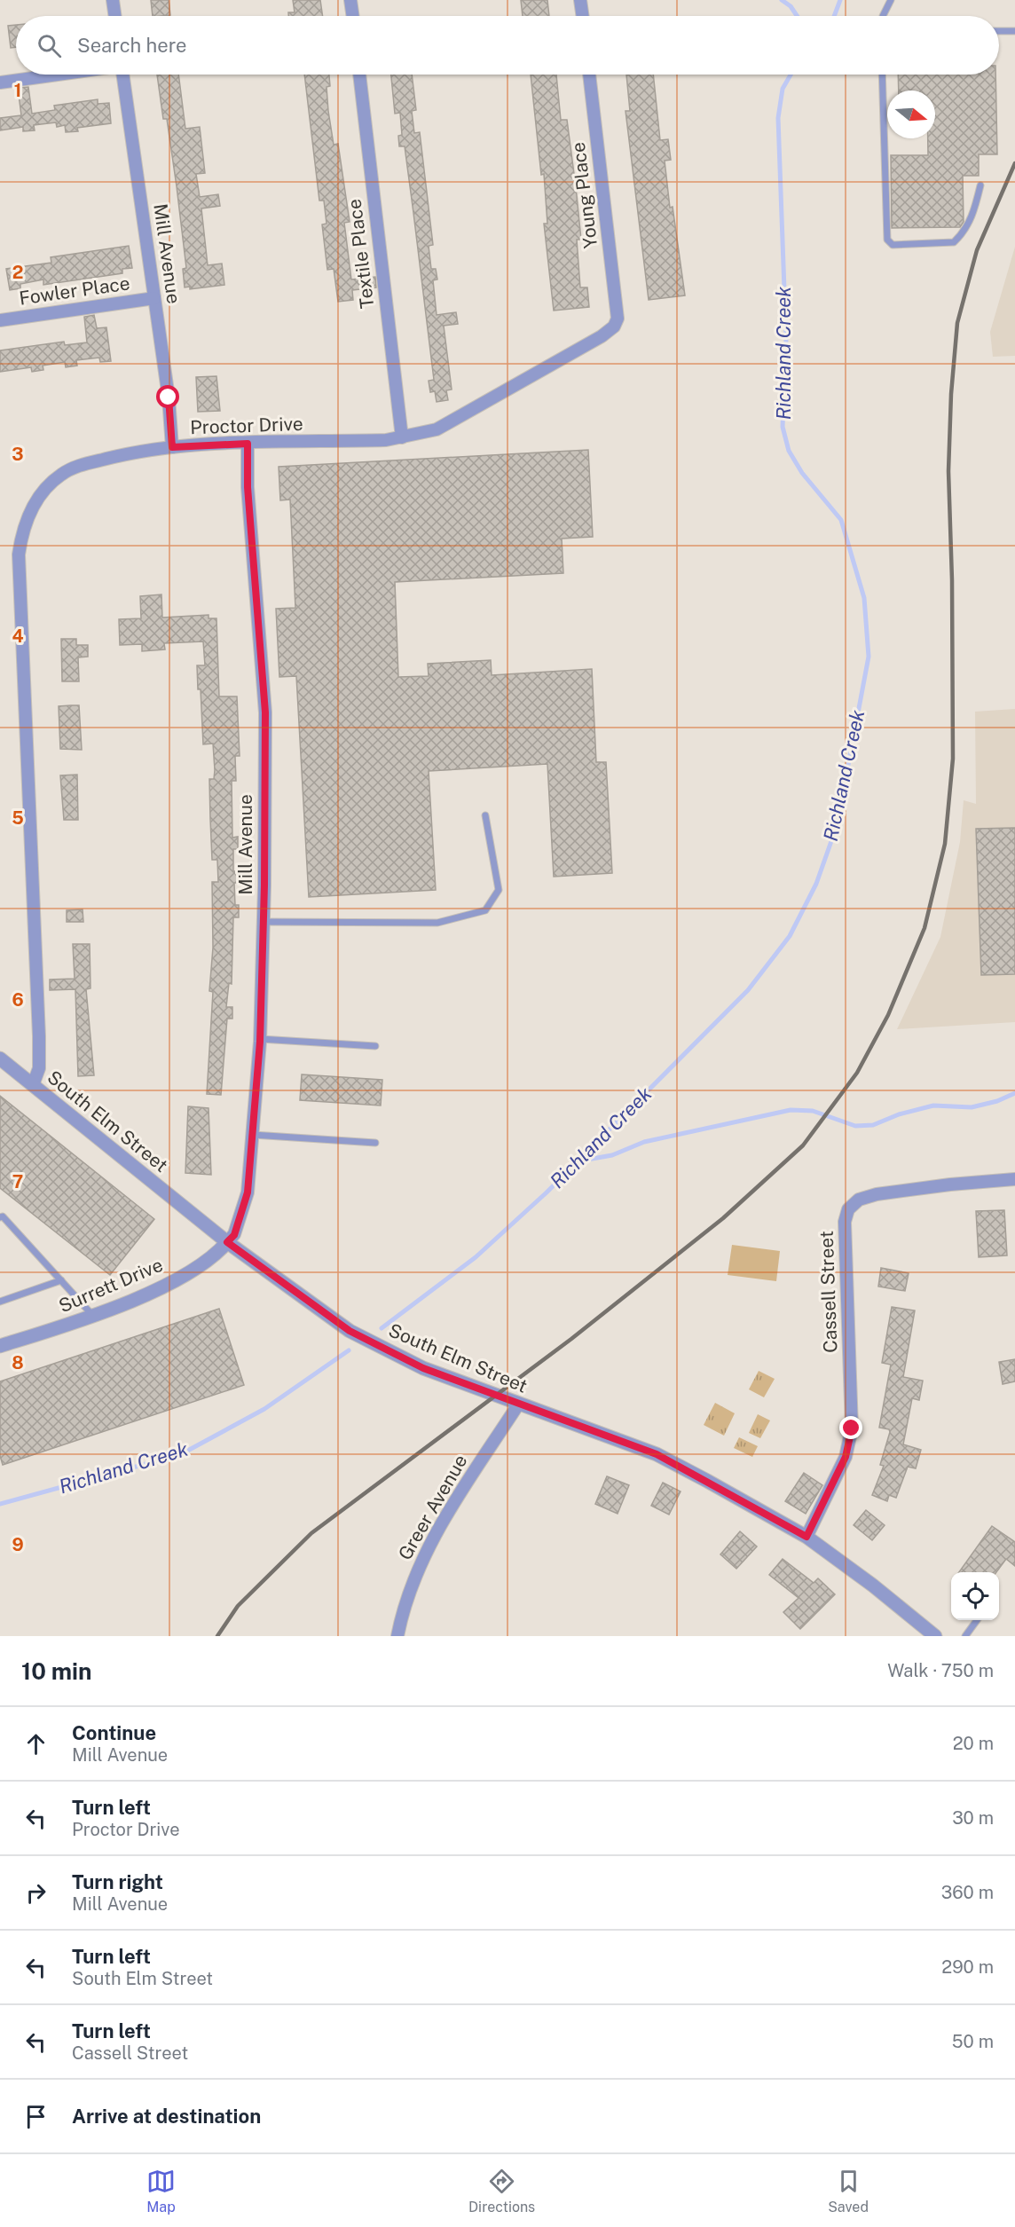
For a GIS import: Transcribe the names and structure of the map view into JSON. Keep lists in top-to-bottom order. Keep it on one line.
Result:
{"streets":{"street":["Young Place","Mill Avenue","Textile Place","Fowler Place","Proctor Drive","South Elm Street","Surrett Drive","Cassell Street","Greer Avenue"]},"crossings":[["Young Place","Proctor Drive"],["Mill Avenue","Fowler Place"],["Mill Avenue","Proctor Drive"],["Mill Avenue","South Elm Street"],["Mill Avenue","Surrett Drive"],["Textile Place","Proctor Drive"],["Proctor Drive","South Elm Street"],["South Elm Street","Surrett Drive"],["South Elm Street","Cassell Street"],["South Elm Street","Greer Avenue"]],"water":["Richland Creek"],"north":"right","page":{"search":"Search here","heading":["10 min","Walk · 750 m"],"list":[["Continue","Mill Avenue","20 m"],["Turn left","Proctor Drive","30 m"],["Turn right","Mill Avenue","360 m"],["Turn left","South Elm Street","290 m"],["Turn left","Cassell Street","50 m"],"Arrive at destination"],"nav":["Map","Directions","Saved"]},"grid":{"rows":["1","2","3","4","5","6","7","8","9"]}}
